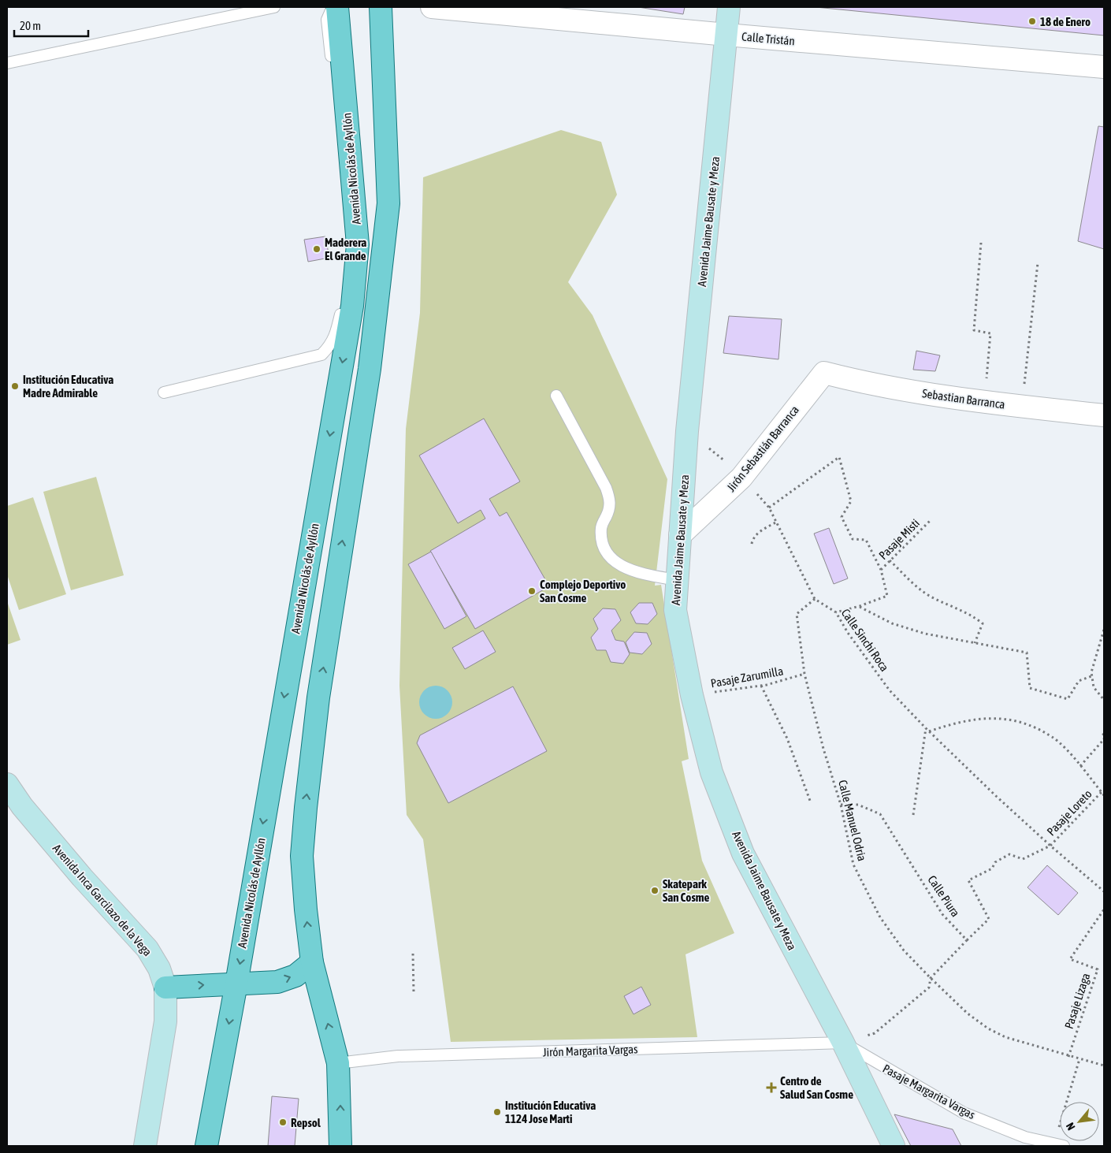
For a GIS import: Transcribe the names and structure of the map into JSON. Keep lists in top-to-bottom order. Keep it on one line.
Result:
{"streets":{"main road":["Avenida Nicolás de Ayllón"],"street":["Calle Tristán","Avenida Jaime Bausate y Meza","Sebastian Barranca","Jirón Sebastián Barranca","Avenida Inca Garcilazo de la Vega"],"lane":["Jirón Margarita Vargas","Pasaje Margarita Vargas"],"path":["Pasaje Misti","Calle Sinchi Roca","Pasaje Zarumilla","Pasaje Loreto","Calle Manuel Odria","Calle Piura","Pasaje Lizaga"]},"crossings":[["Calle Tristán","Avenida Jaime Bausate y Meza"],["Avenida Jaime Bausate y Meza","Jirón Sebastián Barranca"],["Avenida Jaime Bausate y Meza","Pasaje Zarumilla"],["Avenida Jaime Bausate y Meza","Jirón Margarita Vargas"],["Avenida Jaime Bausate y Meza","Pasaje Margarita Vargas"],["Sebastian Barranca","Jirón Sebastián Barranca"],["Calle Sinchi Roca","Pasaje Loreto"],["Calle Sinchi Roca","Calle Manuel Odria"],["Pasaje Zarumilla","Calle Manuel Odria"],["Pasaje Loreto","Calle Piura"],["Calle Manuel Odria","Calle Piura"],["Calle Manuel Odria","Pasaje Lizaga"],["Jirón Margarita Vargas","Pasaje Margarita Vargas"]],"places":{"other":["18 de Enero","Maderera El Grande","Institución Educativa Madre Admirable","Complejo Deportivo San Cosme","Skatepark San Cosme","Institución Educativa 1124 Jose Marti","Repsol"],"health":["Centro de Salud San Cosme"]},"scale_bar":"20 m","north":"bottom left"}
